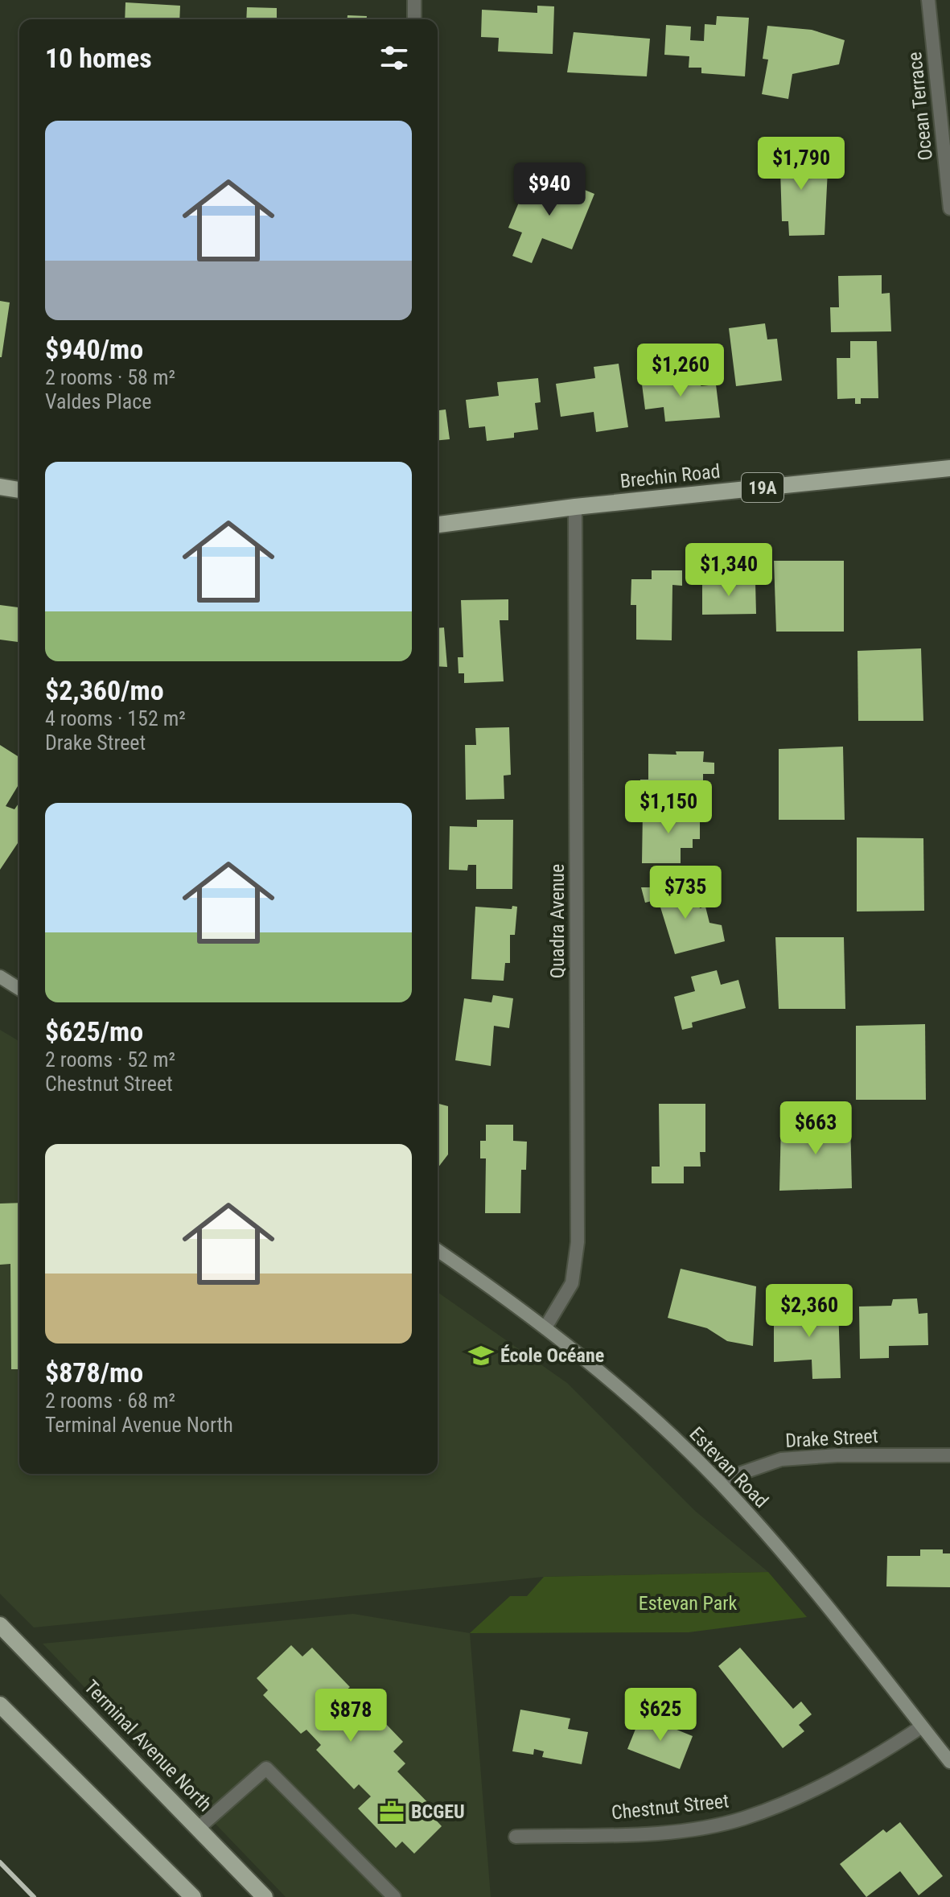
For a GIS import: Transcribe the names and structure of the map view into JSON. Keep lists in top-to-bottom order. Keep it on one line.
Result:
{"streets":{"main road":["Brechin Road","19A","Terminal Avenue North"],"street":["Ocean Terrace","Quadra Avenue","Drake Street","Estevan Road","Chestnut Street"]},"crossings":[["Brechin Road","Quadra Avenue"],["Quadra Avenue","Estevan Road"],["Drake Street","Estevan Road"],["Estevan Road","Chestnut Street"]],"parks":["Estevan Park"],"places":{"school or university":["École Océane"],"office":["BCGEU"]},"page":{"heading":"10 homes","list":[{"name":"$940/mo","note":"2 rooms · 58 m² · Valdes Place"},{"name":"$2,360/mo","note":"4 rooms · 152 m² · Drake Street"},{"name":"$625/mo","note":"2 rooms · 52 m² · Chestnut Street"},{"name":"$878/mo","note":"2 rooms · 68 m² · Terminal Avenue North"}],"price":["$1,790","$940","$1,260","$1,340","$1,150","$735","$663","$2,360","$625","$878"]}}
